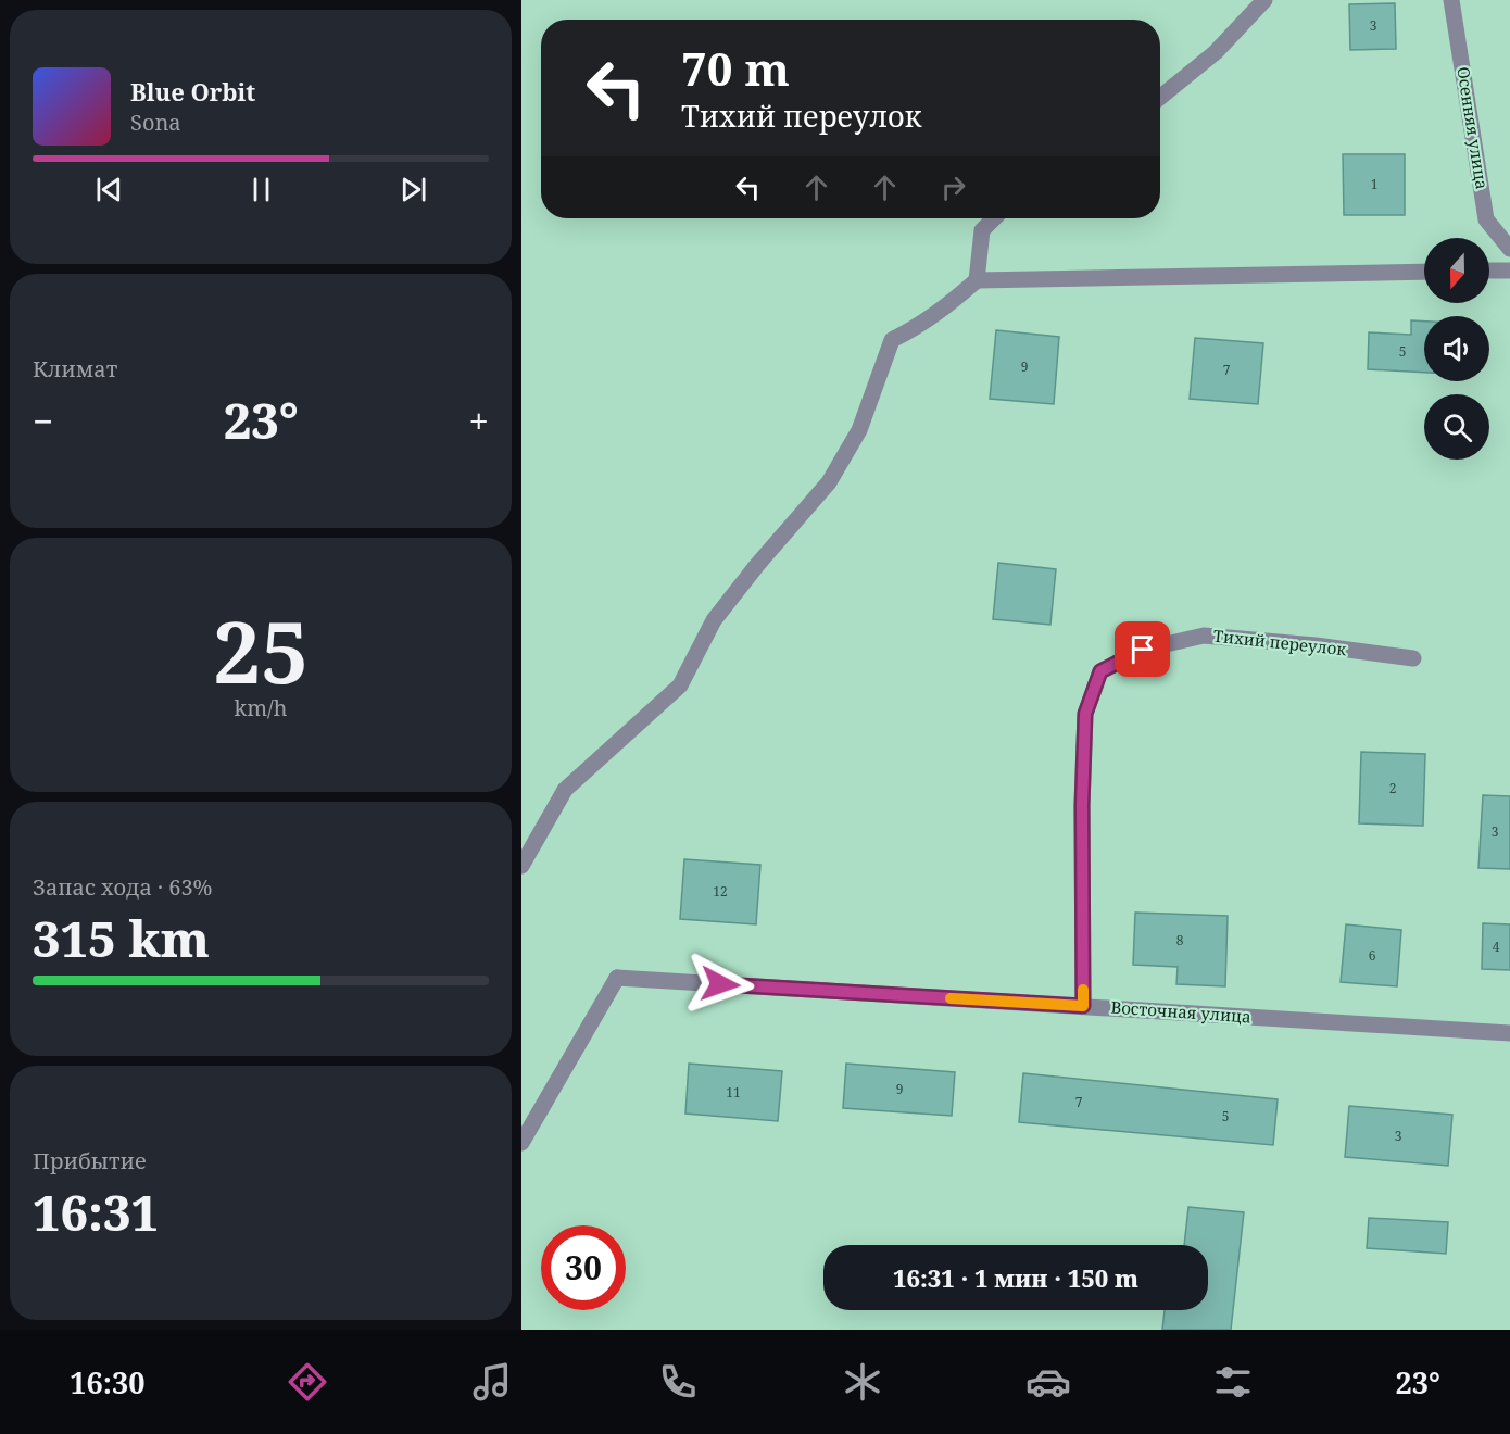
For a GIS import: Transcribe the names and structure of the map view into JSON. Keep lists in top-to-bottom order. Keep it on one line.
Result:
{"streets":{"street":["Осенняя улица","Тихий переулок","Восточная улица"]},"crossings":[["Тихий переулок","Восточная улица"]],"house_numbers":["3","1","5","9","7","2","3","12","8","4","6","9","11","7","5","3"],"north":"bottom","page":{"turn":["70 m","Тихий переулок"],"song":["Blue Orbit","Sona"],"tile":["Климат",["25","km/h"],["Запас хода · 63%","315 km"],["Прибытие","16:31"]],"heat":["−","23°","+"],"limit":"30","trip":"16:31 · 1 мин · 150 m","tabs":["16:30","23°"]}}
